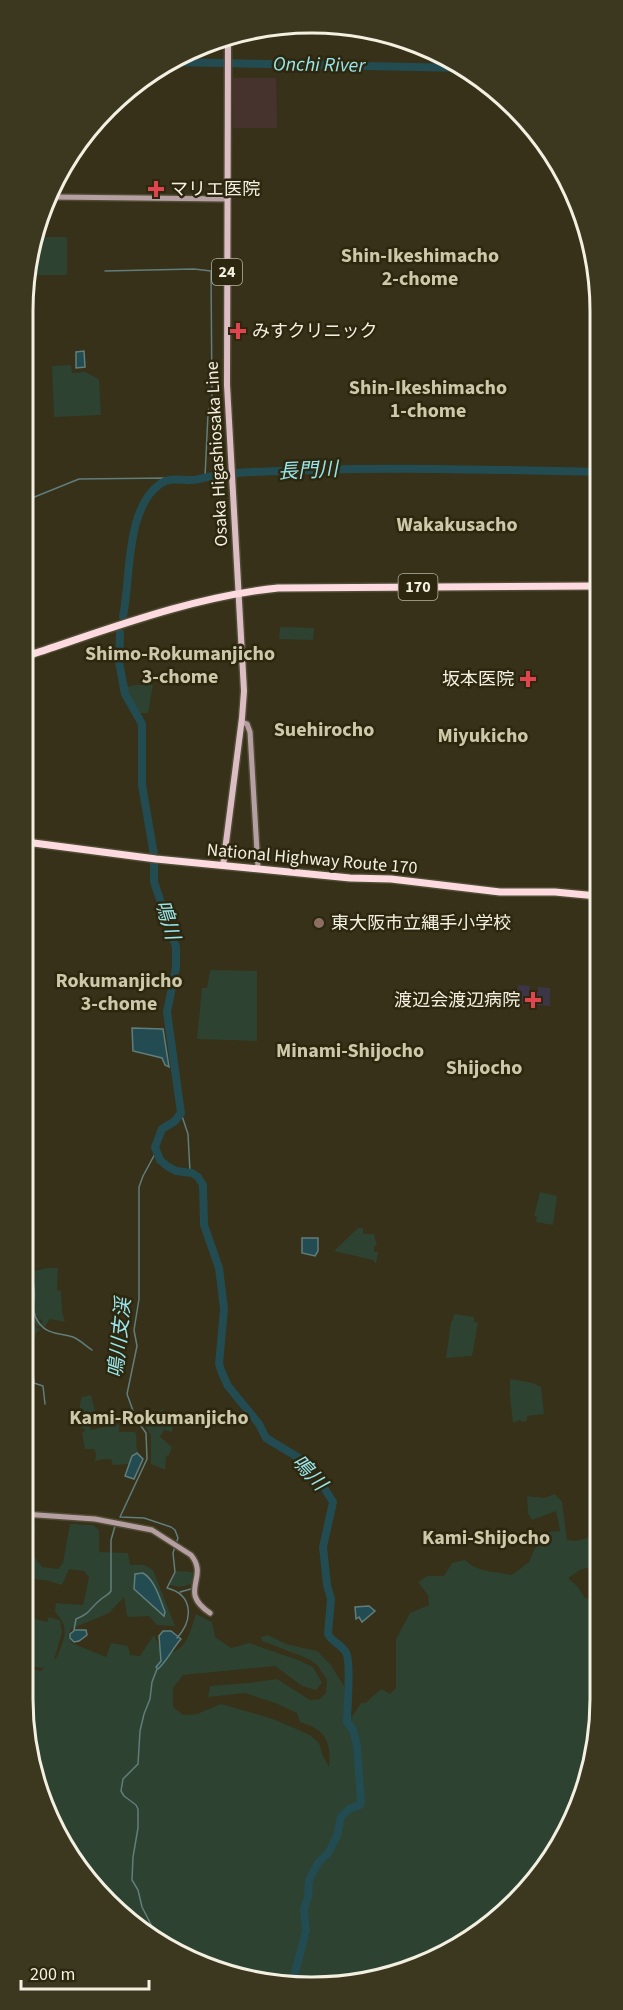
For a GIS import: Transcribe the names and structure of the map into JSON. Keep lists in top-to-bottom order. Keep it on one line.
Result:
{"streets":{"highway":["170","National Highway Route 170"],"main road":["24","Osaka Higashiosaka Line"]},"crossings":[["Osaka Higashiosaka Line","170"],["Osaka Higashiosaka Line","National Highway Route 170"]],"districts":["Shin-Ikeshimacho 2-chome","Shin-Ikeshimacho 1-chome","Wakakusacho","Shimo-Rokumanjicho 3-chome","Suehirocho","Miyukicho","Rokumanjicho 3-chome","Minami-Shijocho","Shijocho","Kami-Rokumanjicho","Kami-Shijocho"],"water":["Onchi River","長門川","鳴川","鳴川支渓"],"places":{"health":["マリエ医院","みすクリニック","坂本医院","渡辺会渡辺病院"],"other":["東大阪市立縄手小学校"]},"scale_bar":"200 m"}
